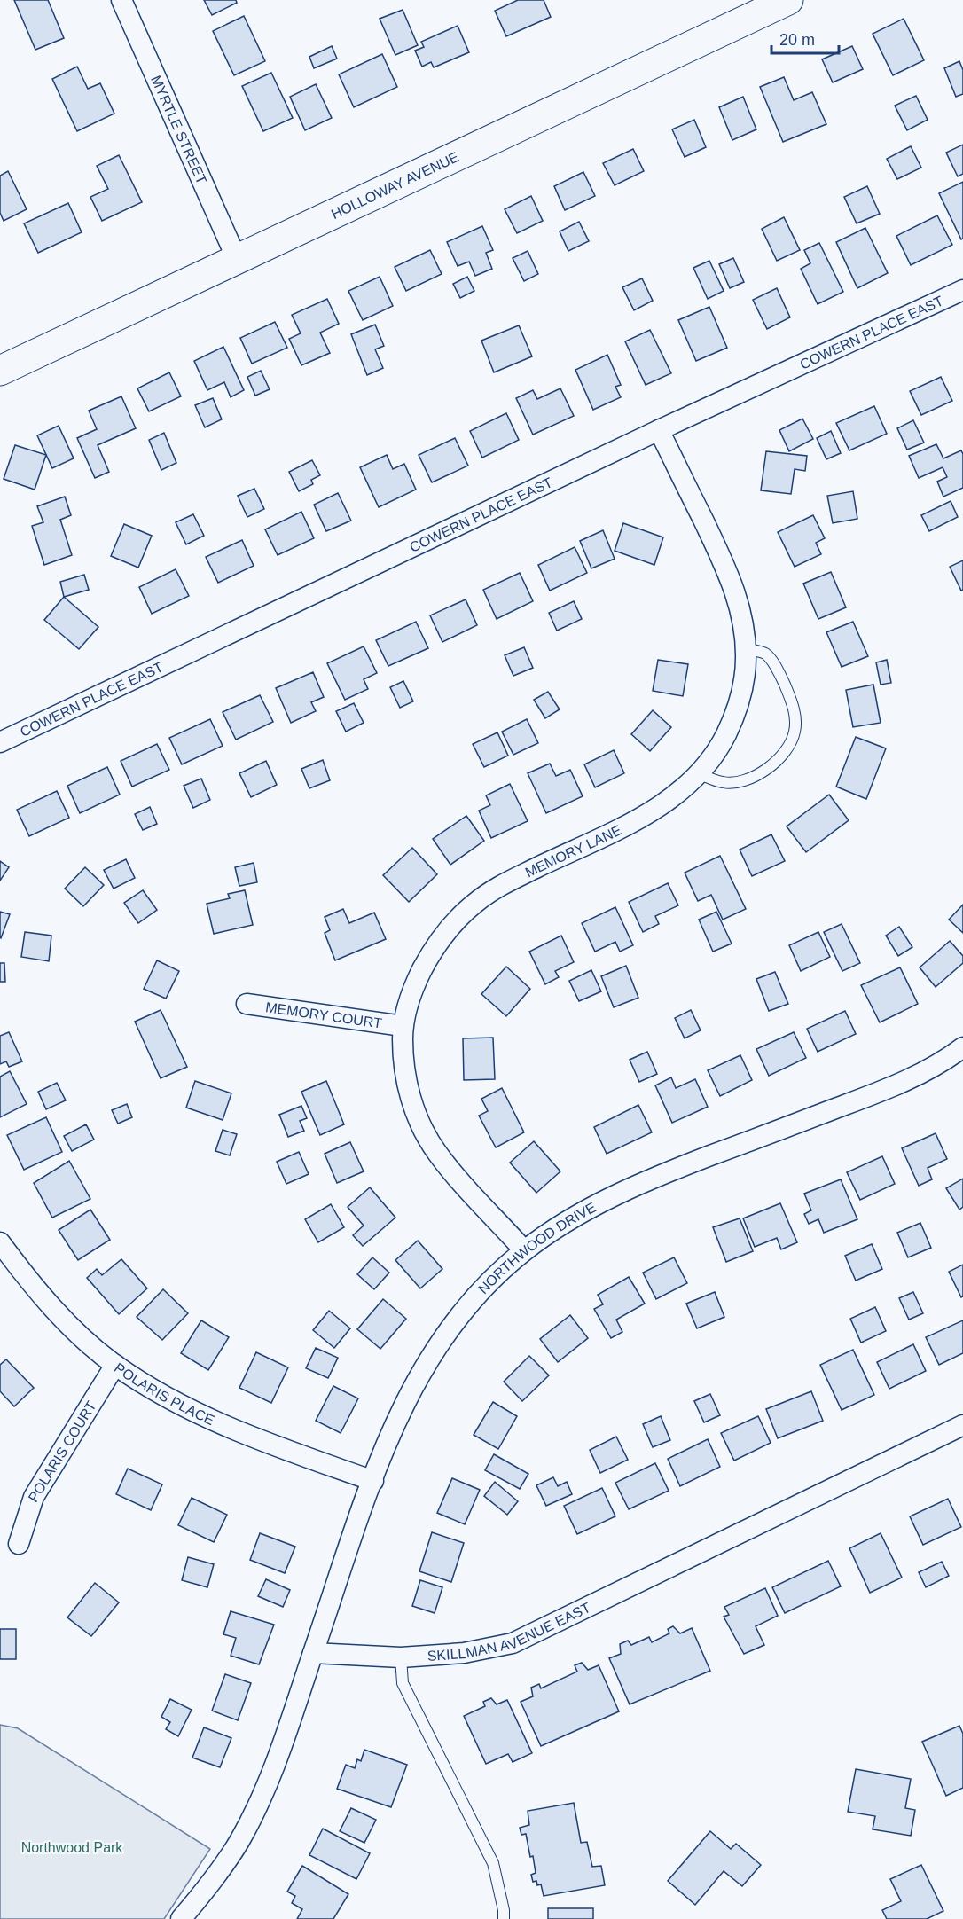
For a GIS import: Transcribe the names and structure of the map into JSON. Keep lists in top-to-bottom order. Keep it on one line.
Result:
{"streets":{"street":["MYRTLE STREET","HOLLOWAY AVENUE","COWERN PLACE EAST","MEMORY LANE","MEMORY COURT","NORTHWOOD DRIVE","POLARIS PLACE","POLARIS COURT","SKILLMAN AVENUE EAST"]},"crossings":[["MYRTLE STREET","HOLLOWAY AVENUE"],["COWERN PLACE EAST","MEMORY LANE"],["MEMORY LANE","MEMORY COURT"],["MEMORY LANE","NORTHWOOD DRIVE"],["NORTHWOOD DRIVE","POLARIS PLACE"],["NORTHWOOD DRIVE","SKILLMAN AVENUE EAST"],["POLARIS PLACE","POLARIS COURT"]],"parks":["Northwood Park"],"scale_bar":"20 m"}
